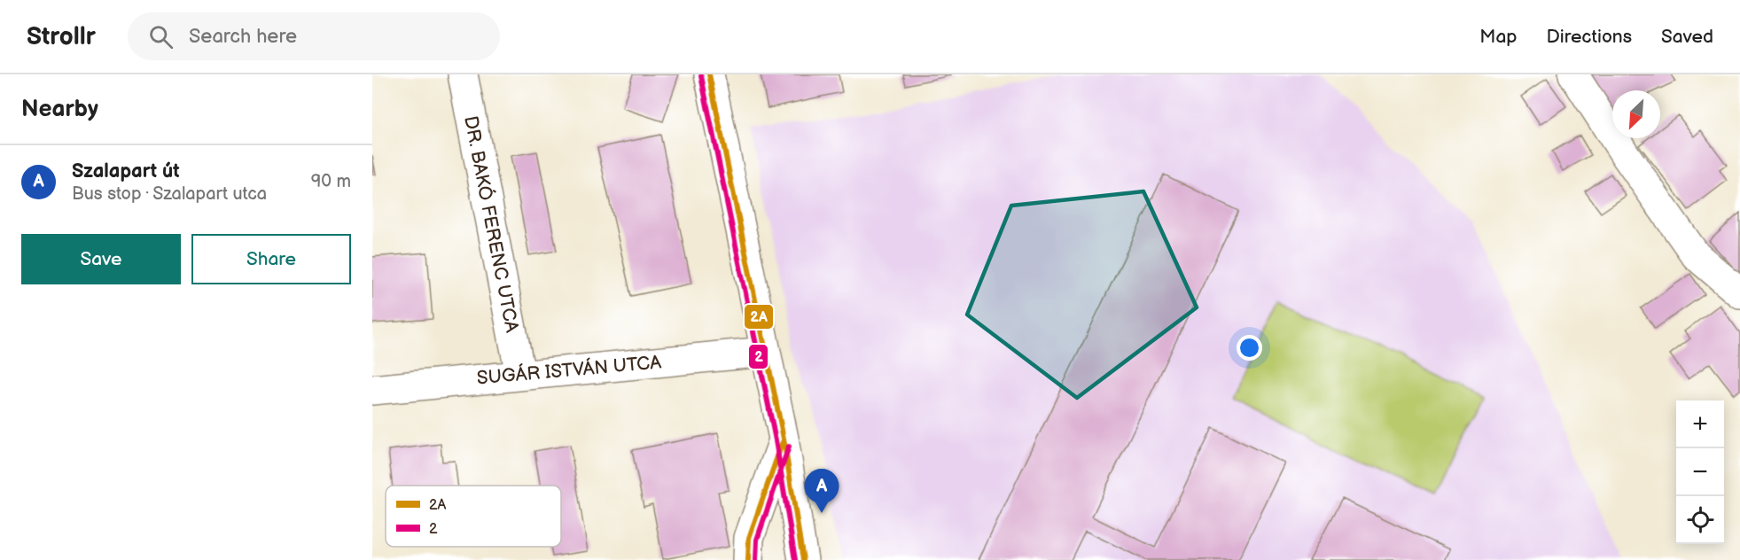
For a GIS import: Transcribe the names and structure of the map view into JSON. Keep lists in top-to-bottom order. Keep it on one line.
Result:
{"streets":{"street":["DR. BAKÓ FERENC UTCA","SUGÁR ISTVÁN UTCA"]},"crossings":[["DR. BAKÓ FERENC UTCA","SUGÁR ISTVÁN UTCA"]],"lines":["transit line 2A","transit line 2"],"legend":["2A","2"],"north":"bottom left","page":{"header":"Strollr","search":"Search here","nav":["Map","Directions","Saved"],"heading":"Nearby","list":[{"mark":"A","name":"Szalapart út","note":"Bus stop · Szalapart utca","value":"90 m"}],"buttons":["Save","Share"],"map_buttons":["+","−"],"pins":"A"}}
